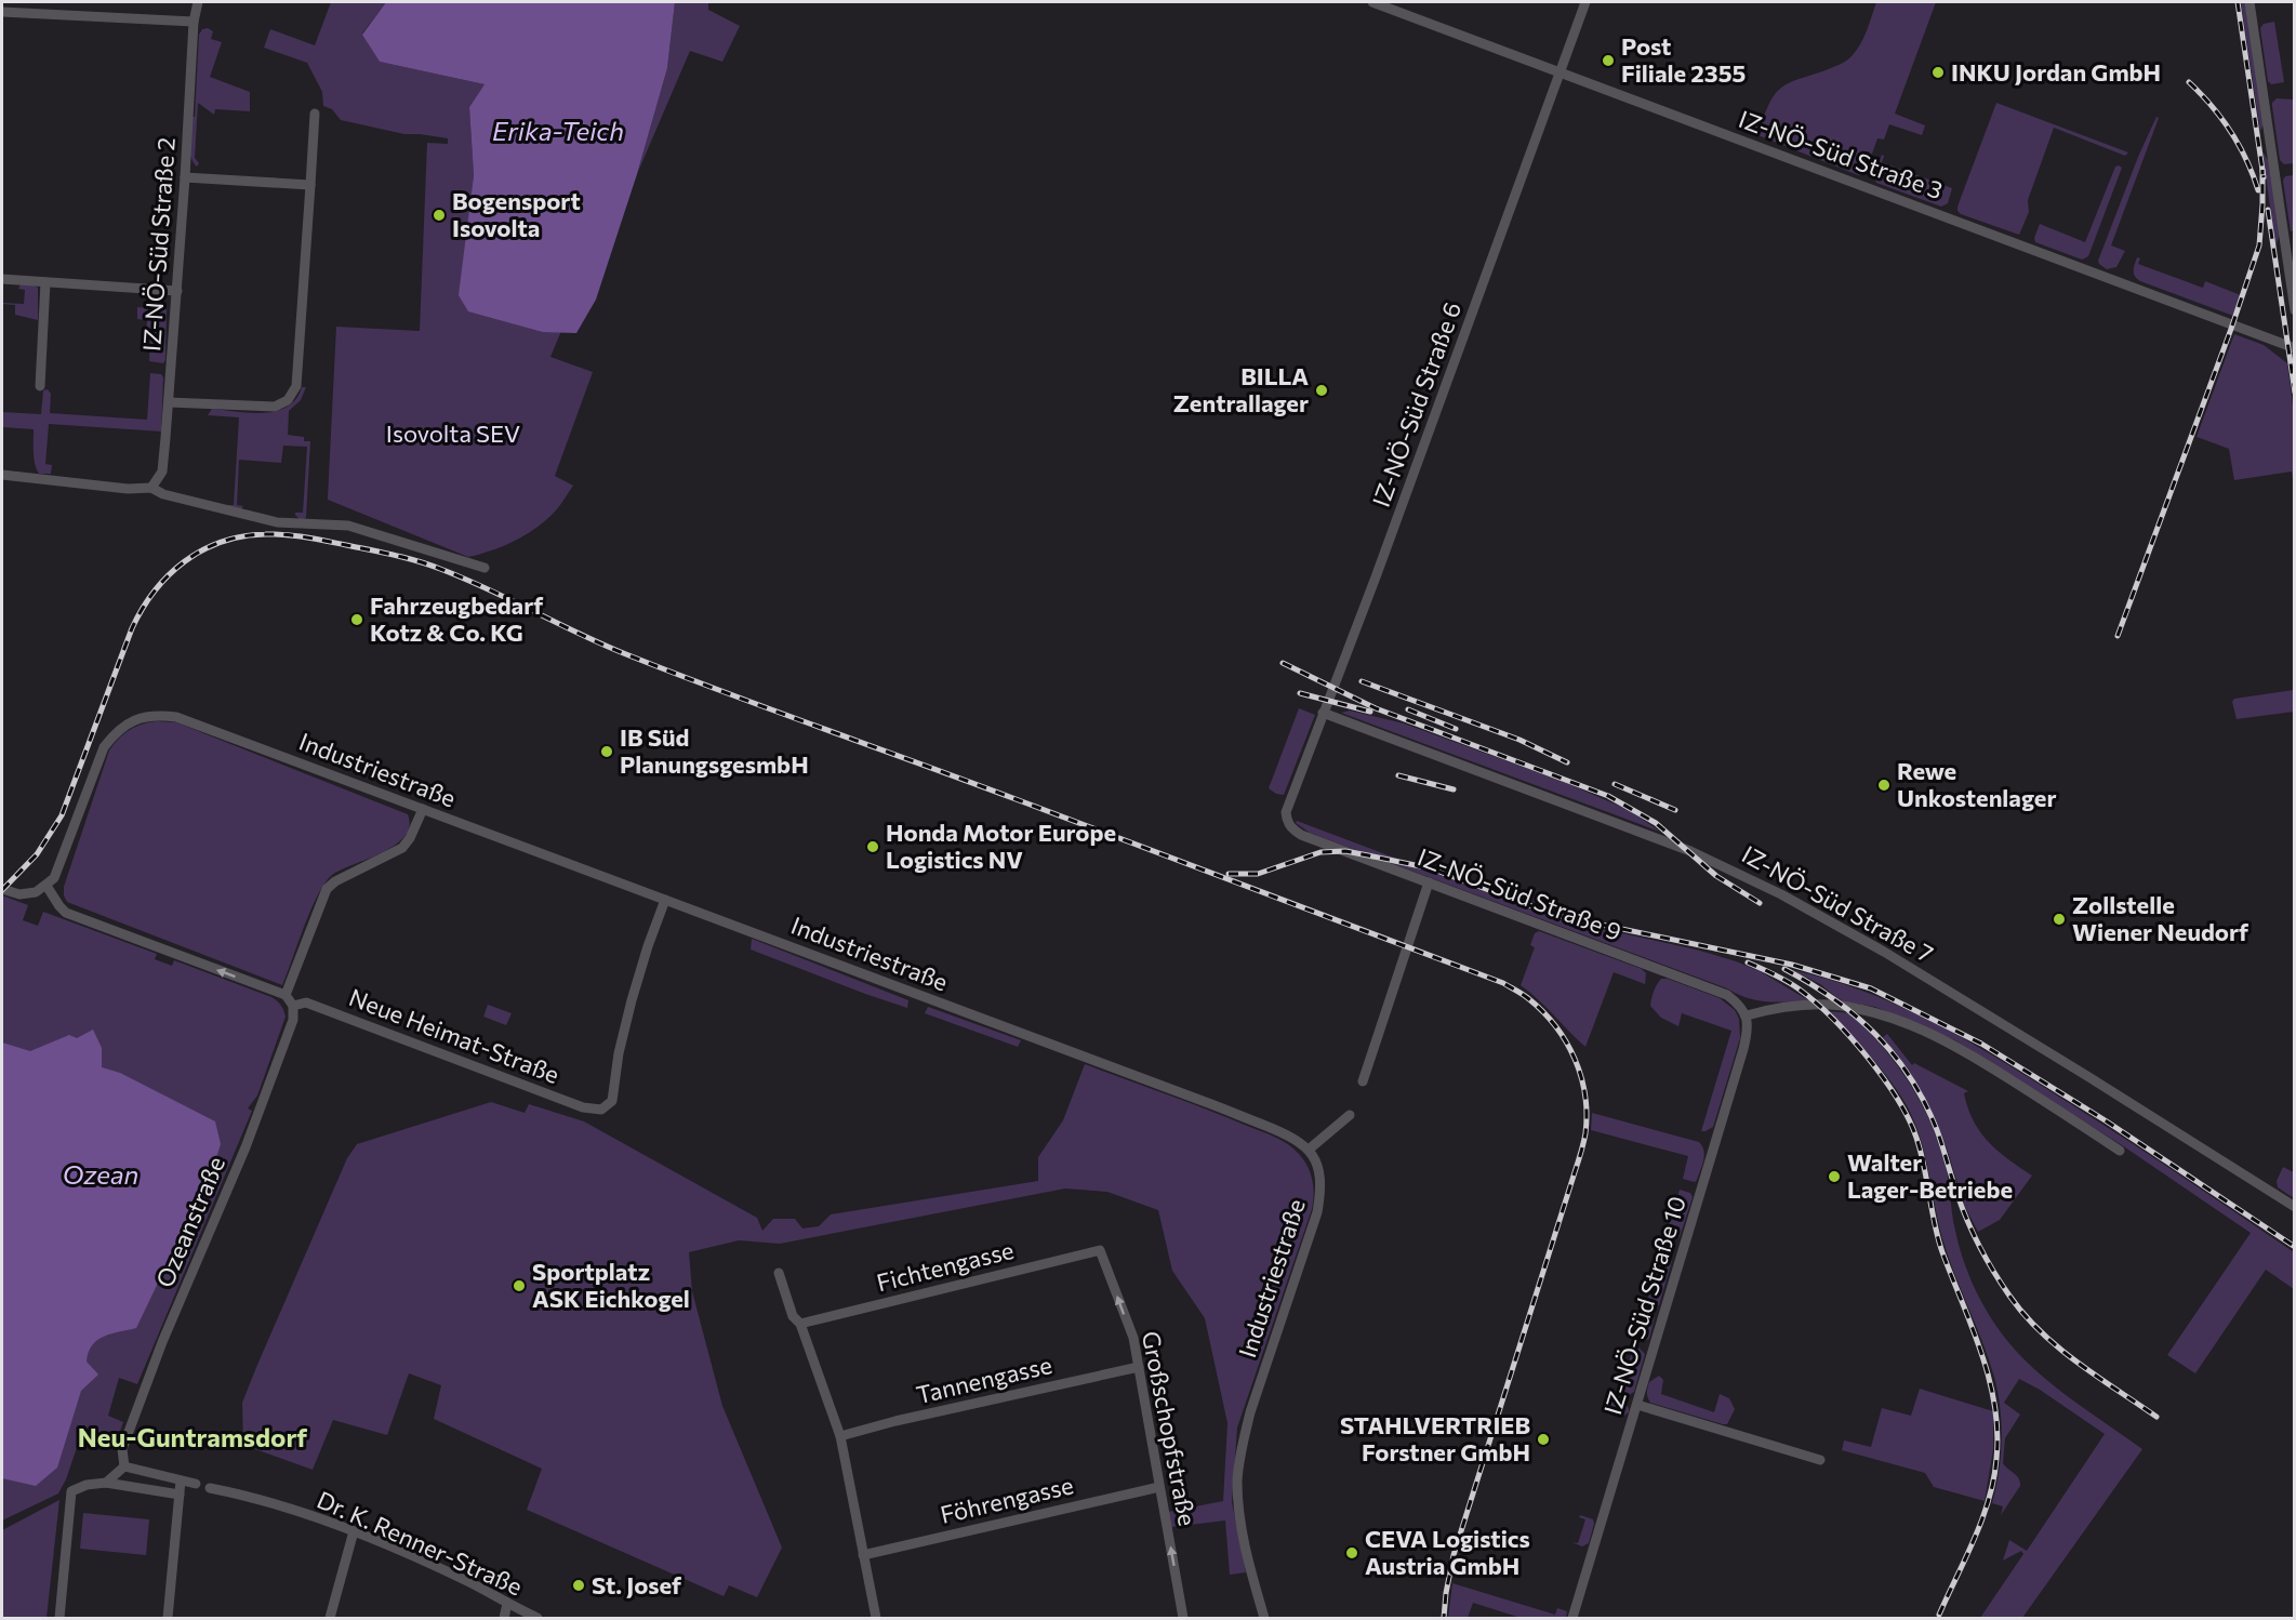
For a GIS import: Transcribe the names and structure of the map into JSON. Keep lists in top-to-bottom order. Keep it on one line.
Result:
{"streets":{"street":["IZ-NÖ-Süd Straße 3","IZ-NÖ-Süd Straße 2","IZ-NÖ-Süd Straße 6","Industriestraße","IZ-NÖ-Süd Straße 9","IZ-NÖ-Süd Straße 7","Neue Heimat-Straße","Ozeanstraße","Fichtengasse","IZ-NÖ-Süd Straße 10","Tannengasse","Großschopfstraße","Föhrengasse","Dr. K. Renner-Straße"]},"crossings":[["IZ-NÖ-Süd Straße 3","IZ-NÖ-Süd Straße 6"],["IZ-NÖ-Süd Straße 6","IZ-NÖ-Süd Straße 9"],["IZ-NÖ-Süd Straße 6","IZ-NÖ-Süd Straße 7"],["Industriestraße","Neue Heimat-Straße"],["IZ-NÖ-Süd Straße 9","IZ-NÖ-Süd Straße 10"],["Neue Heimat-Straße","Ozeanstraße"],["Fichtengasse","Großschopfstraße"],["Tannengasse","Großschopfstraße"],["Großschopfstraße","Föhrengasse"]],"one_way":["Großschopfstraße"],"districts":["Neu-Guntramsdorf"],"water":["Erika-Teich","Ozean"],"parks":["Isovolta SEV"],"places":["Post Filiale 2355","INKU Jordan GmbH","Bogensport Isovolta","BILLA Zentrallager","Fahrzeugbedarf Kotz & Co. KG","IB Süd PlanungsgesmbH","Rewe Unkostenlager","Honda Motor Europe Logistics NV","Zollstelle Wiener Neudorf","Walter Lager-Betriebe","Sportplatz ASK Eichkogel","STAHLVERTRIEB Forstner GmbH","CEVA Logistics Austria GmbH","St. Josef"]}
